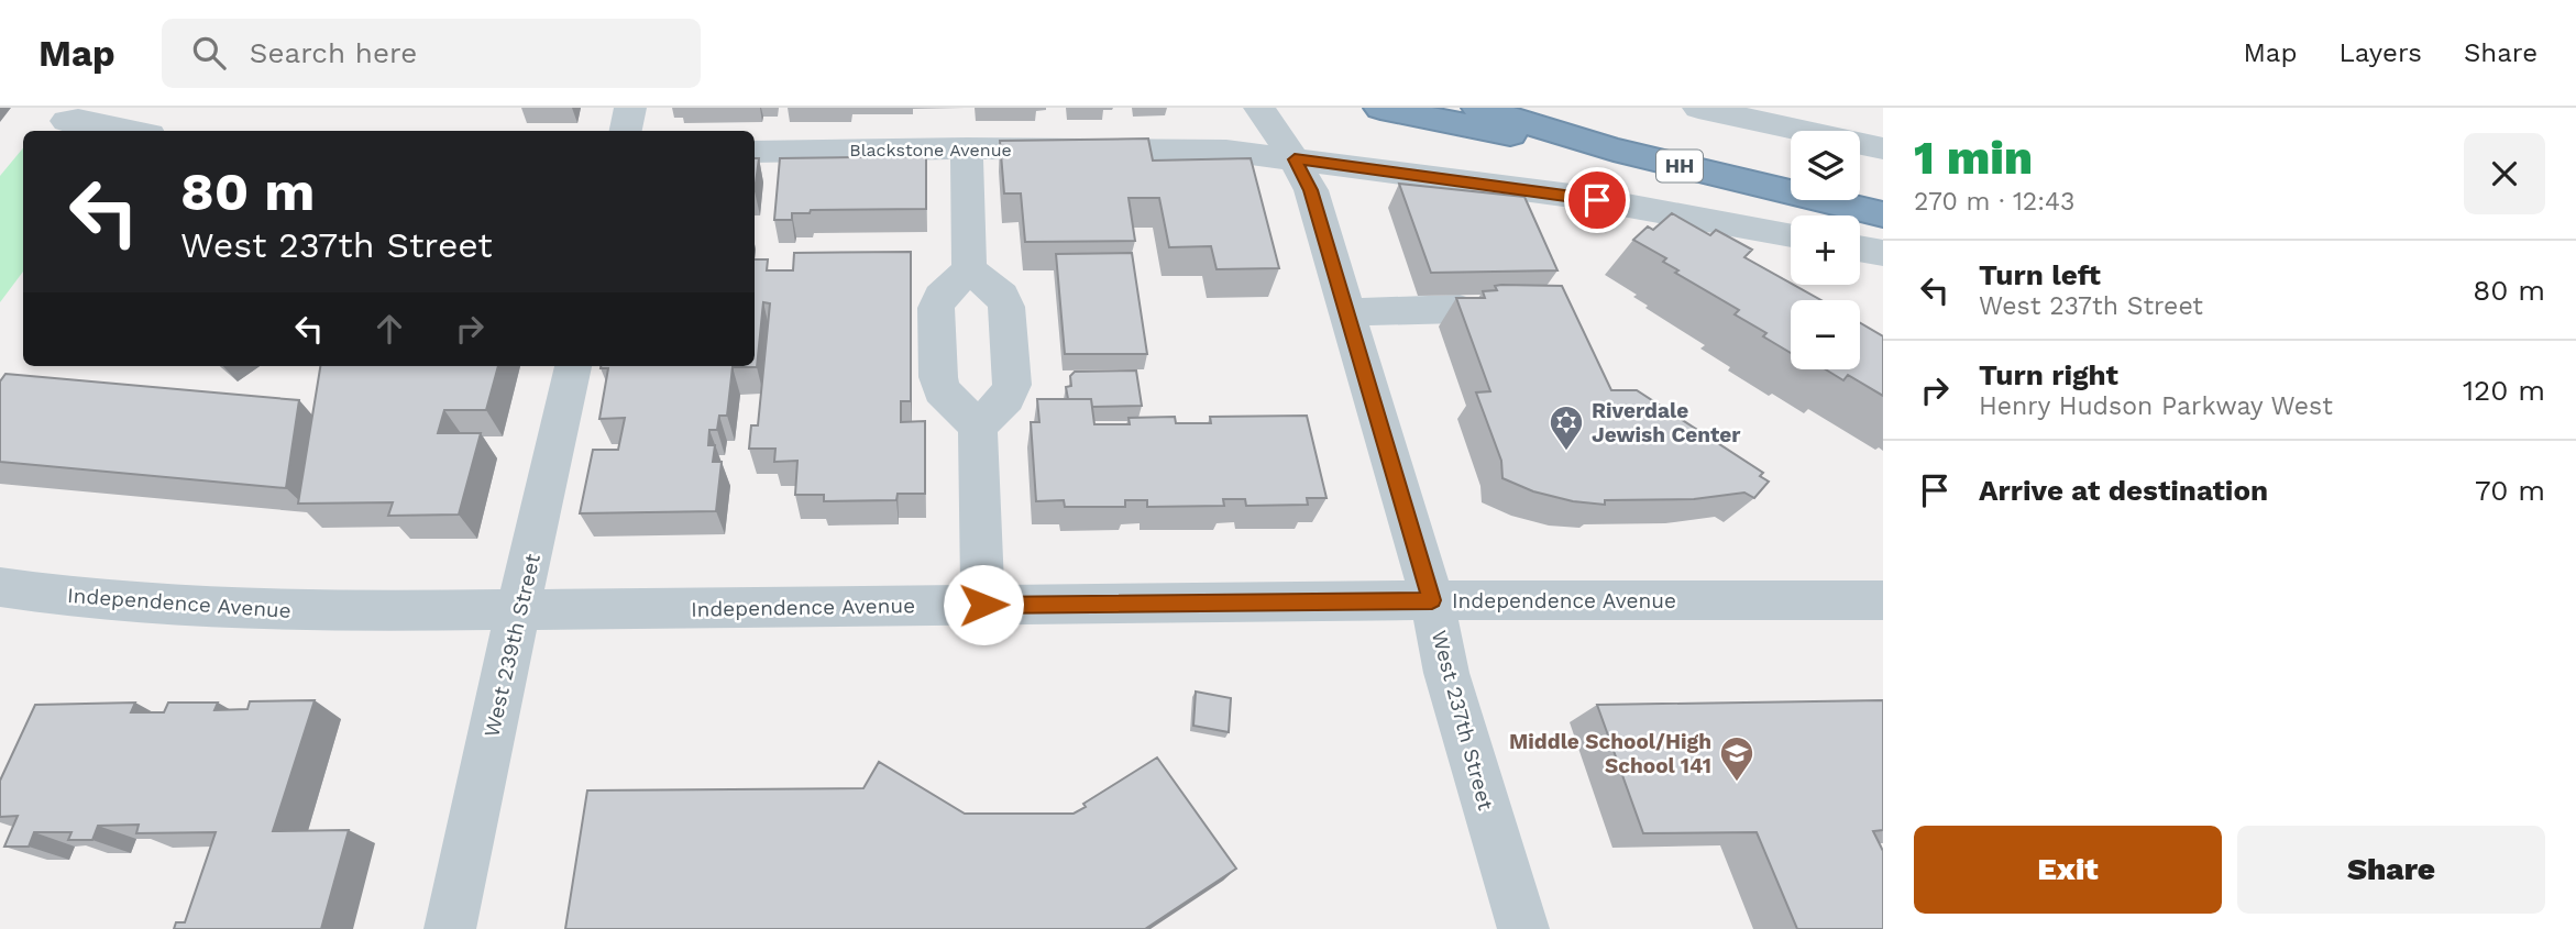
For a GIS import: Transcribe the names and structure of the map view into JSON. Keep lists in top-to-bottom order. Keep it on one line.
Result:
{"streets":{"highway":["HH"],"street":["Blackstone Avenue","Independence Avenue","West 239th Street","West 237th Street"]},"crossings":[["Blackstone Avenue","West 237th Street"],["Independence Avenue","West 239th Street"],["Independence Avenue","West 237th Street"]],"places":{"synagogue":["Riverdale Jewish Center"],"school or university":["Middle School/High School 141"]},"page":{"header":"Map","search":"Search here","nav":["Map","Layers","Share"],"heading":["1 min","270 m · 12:43"],"map_buttons":["+","−"],"turn":["80 m","West 237th Street"],"list":[{"name":"Turn left","note":"West 237th Street","value":"80 m"},{"name":"Turn right","note":"Henry Hudson Parkway West","value":"120 m"},{"name":"Arrive at destination","value":"70 m"}],"buttons":["Exit","Share"]}}
